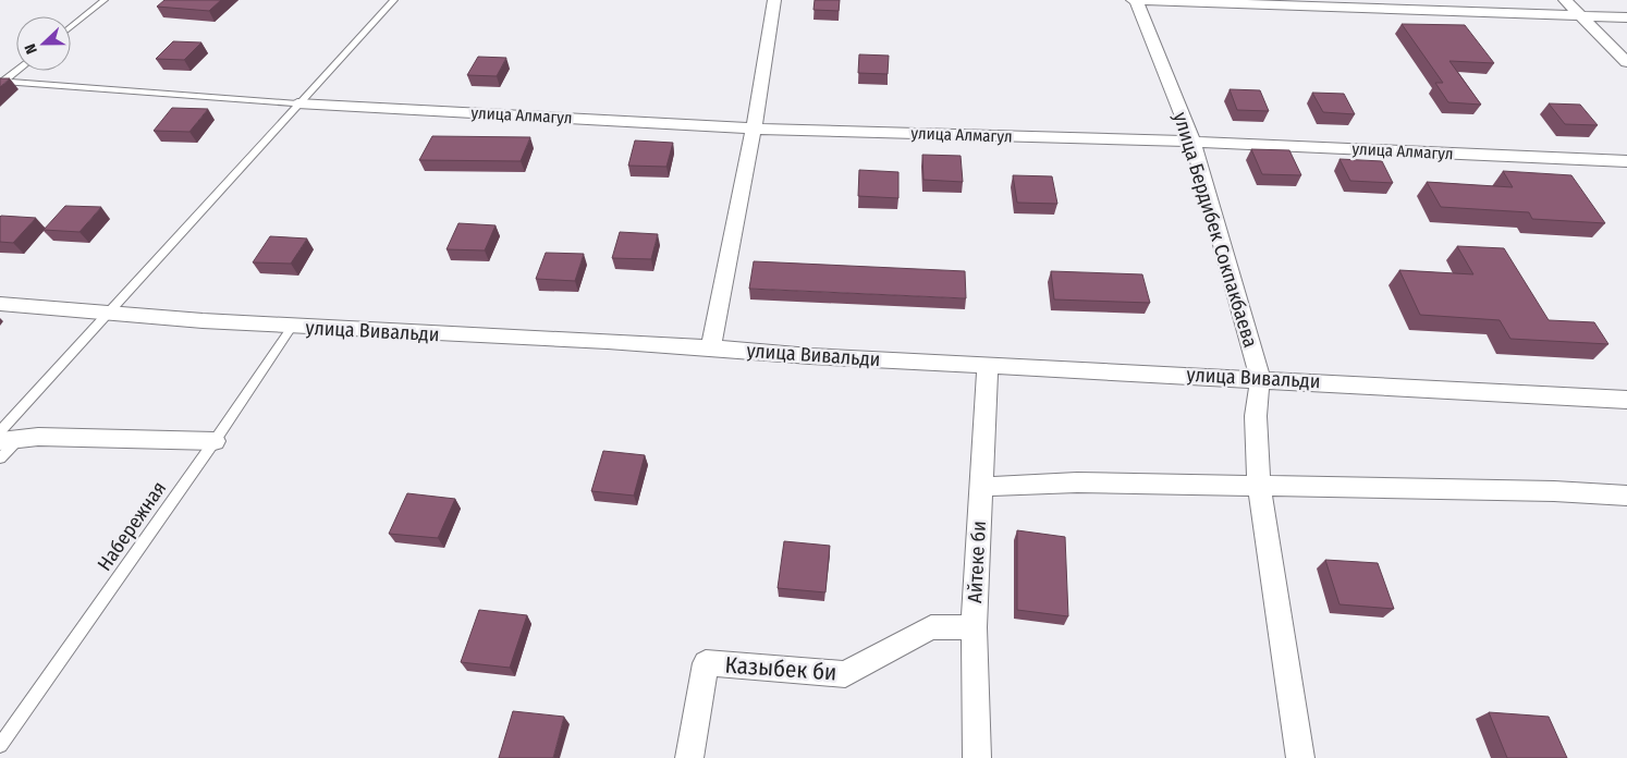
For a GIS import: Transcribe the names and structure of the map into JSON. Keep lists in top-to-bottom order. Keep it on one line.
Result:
{"streets":{"street":["улица Алмагул","улица Бердибек Сокпакбаева","улица Вивальди","Айтеке би","Казыбек би"],"lane":["Набережная"]},"crossings":[["улица Алмагул","улица Бердибек Сокпакбаева"],["улица Бердибек Сокпакбаева","улица Вивальди"],["улица Вивальди","Набережная"],["улица Вивальди","Айтеке би"],["Айтеке би","Казыбек би"]],"north":"left"}
